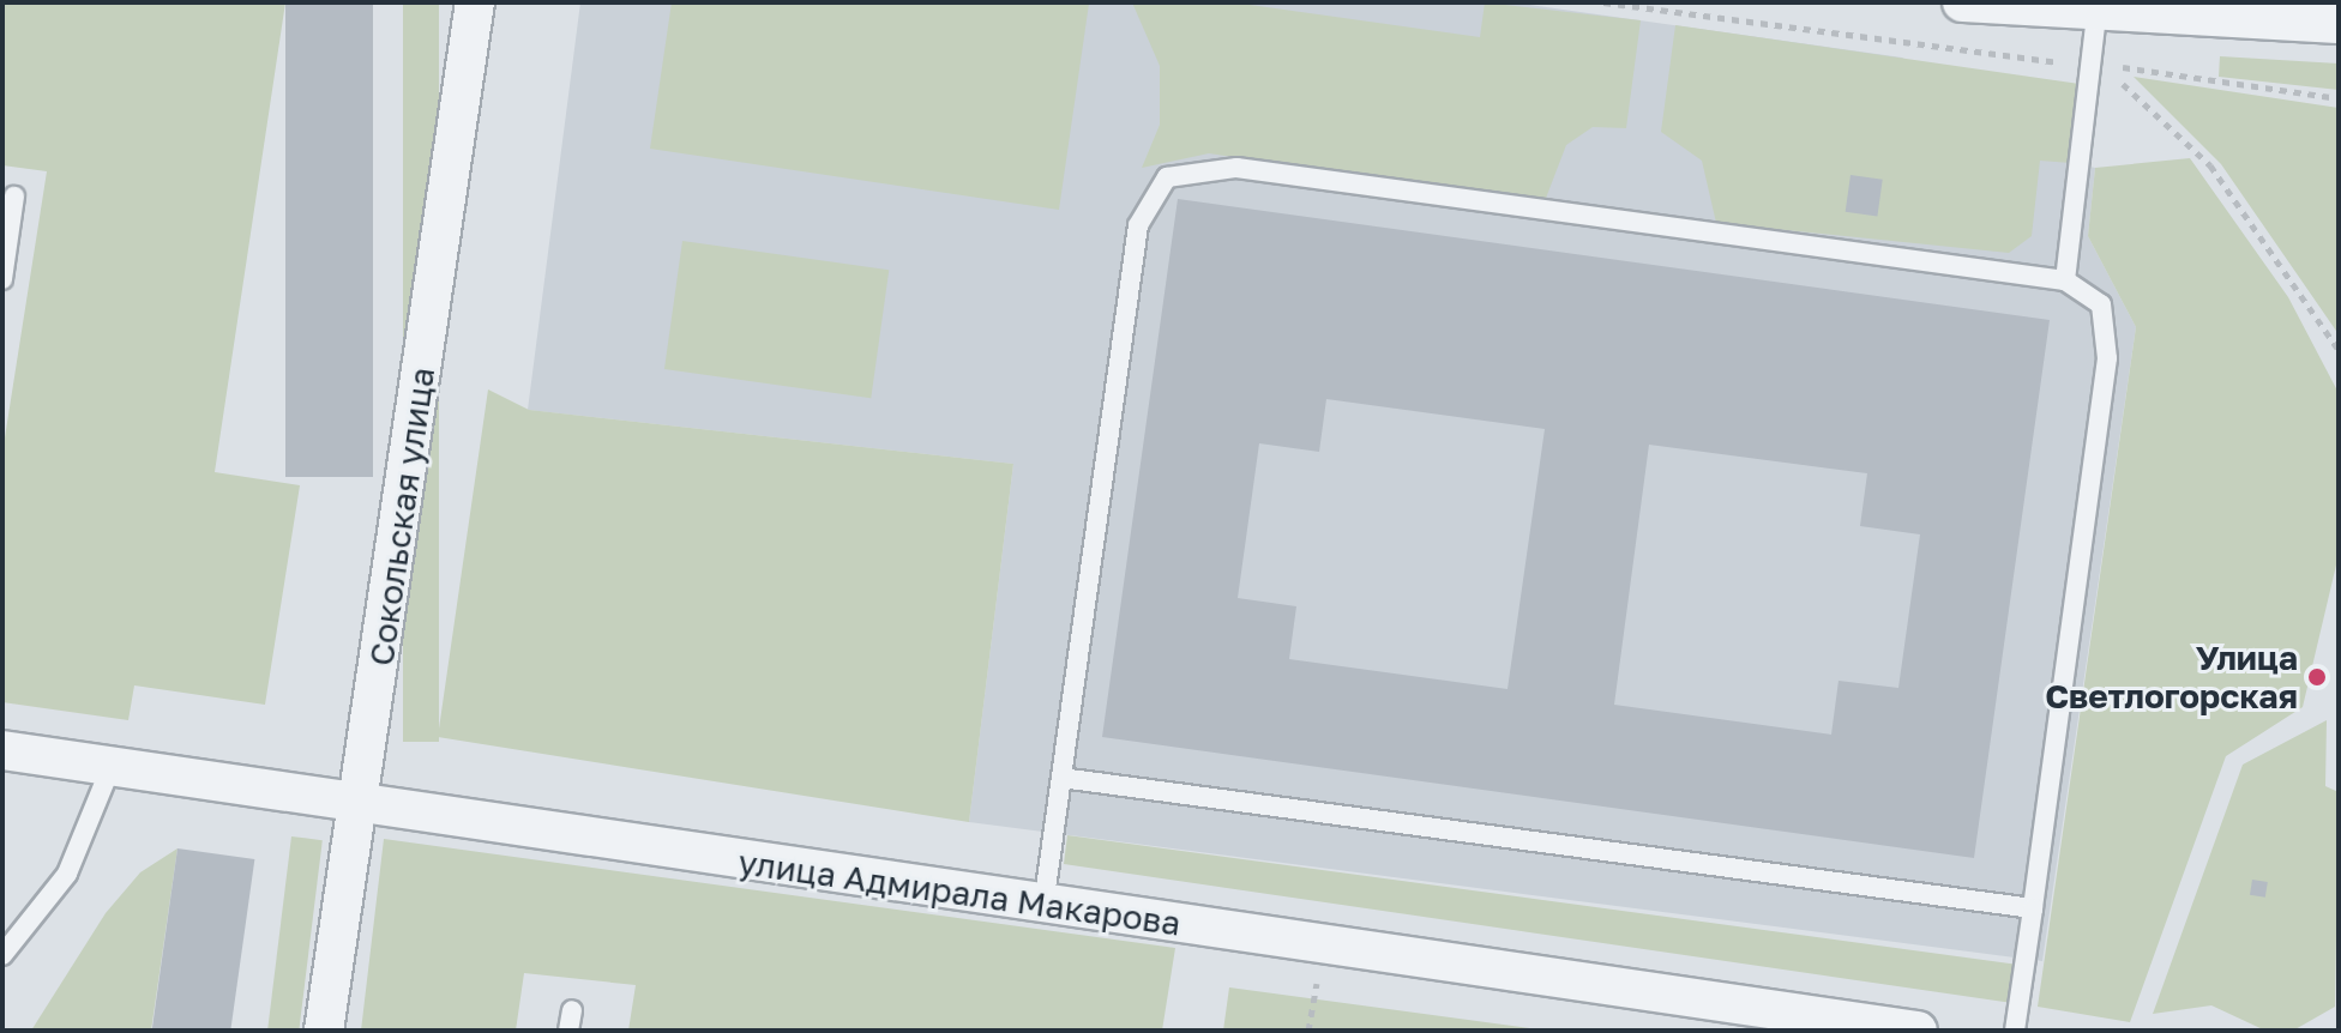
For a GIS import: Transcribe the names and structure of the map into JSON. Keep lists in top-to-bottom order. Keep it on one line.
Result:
{"streets":{"street":["Сокольская улица","улица Адмирала Макарова"]},"crossings":[["Сокольская улица","улица Адмирала Макарова"]],"places":["Улица Светлогорская"]}
